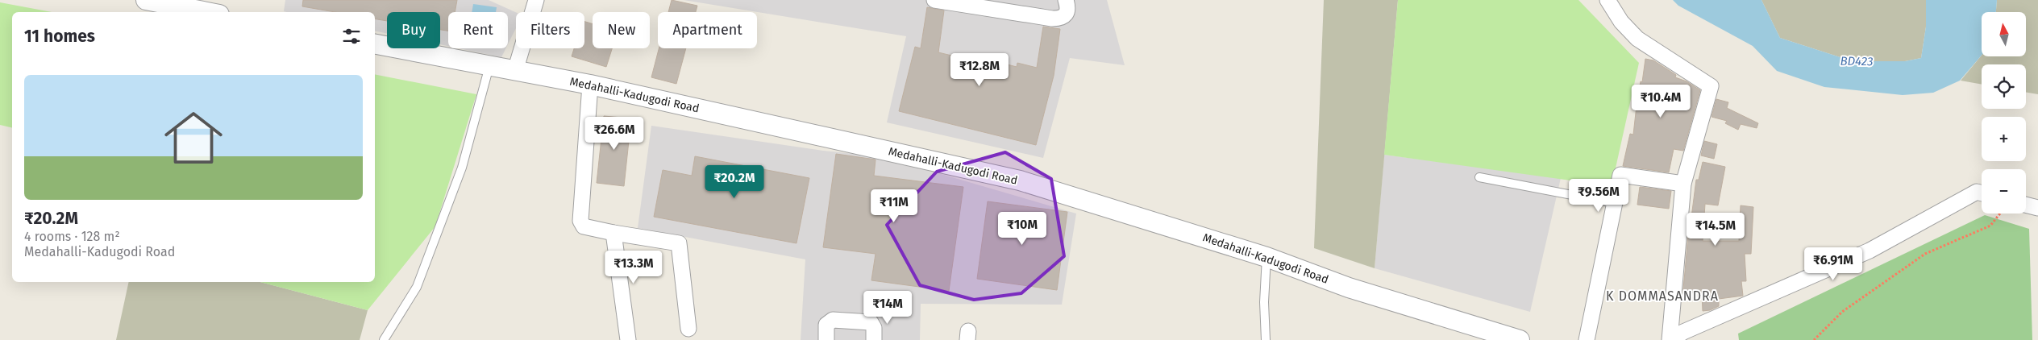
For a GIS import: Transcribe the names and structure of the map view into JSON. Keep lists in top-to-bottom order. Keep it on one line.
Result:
{"streets":{"street":["Medahalli-Kadugodi Road"]},"districts":["K DOMMASANDRA"],"water":["BD423"],"north":"top","page":{"map_buttons":["+","−"],"chip":["Buy","Rent","Filters","New","Apartment"],"heading":"11 homes","price":["₹12.8M","₹10.4M","₹26.6M","₹20.2M","₹9.56M","₹11M","₹10M","₹14.5M","₹6.91M","₹13.3M","₹14M"],"list":[{"name":"₹20.2M","note":"4 rooms · 128 m² · Medahalli-Kadugodi Road"}]}}
